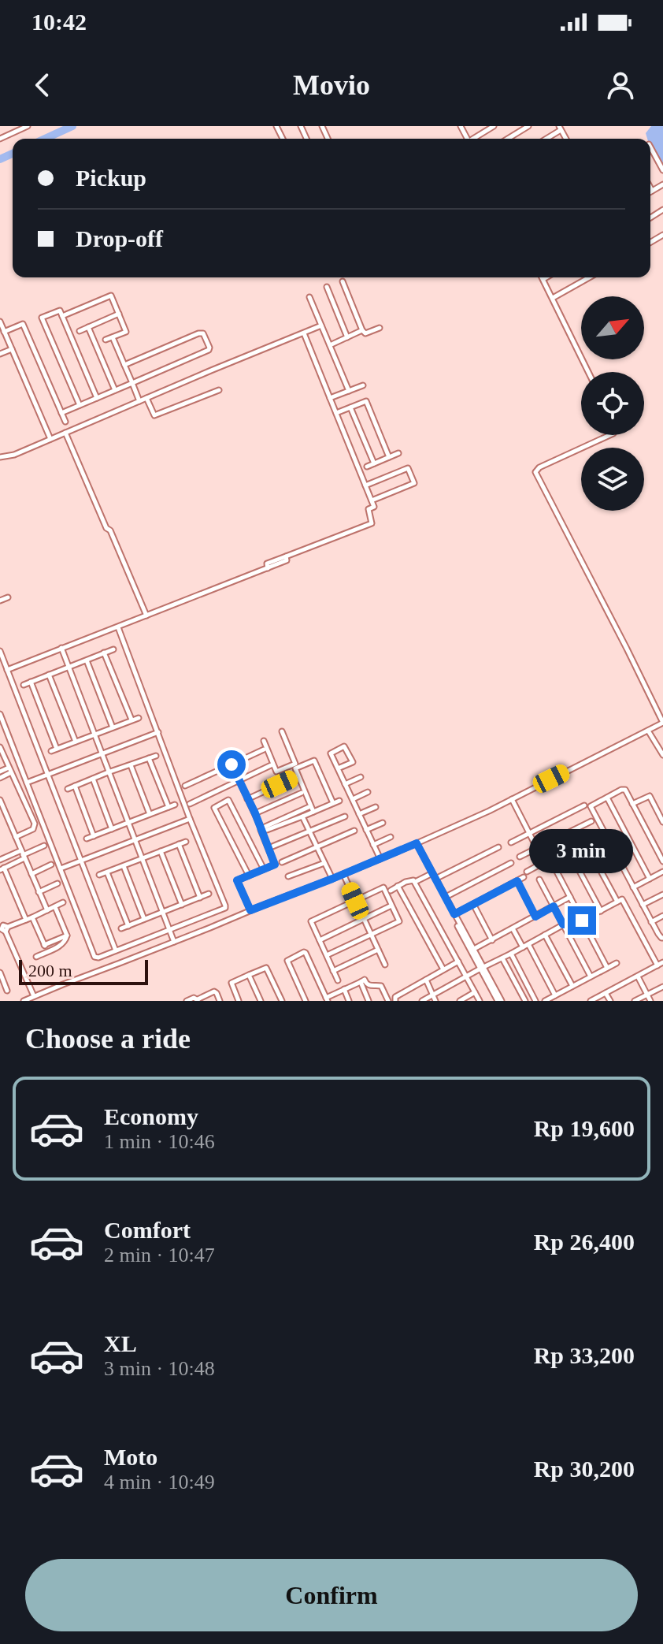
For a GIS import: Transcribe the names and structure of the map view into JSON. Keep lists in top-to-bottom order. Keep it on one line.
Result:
{"scale_bar":"200 m","north":"top right","page":{"status":"10:42","header":"Movio","banner":["Pickup","Drop-off"],"bubble":"3 min","scale":"200 m","heading":"Choose a ride","list":[{"name":"Economy","note":"1 min · 10:46","value":"Rp 19,600"},{"name":"Comfort","note":"2 min · 10:47","value":"Rp 26,400"},{"name":"XL","note":"3 min · 10:48","value":"Rp 33,200"},{"name":"Moto","note":"4 min · 10:49","value":"Rp 30,200"}],"buttons":"Confirm"}}
